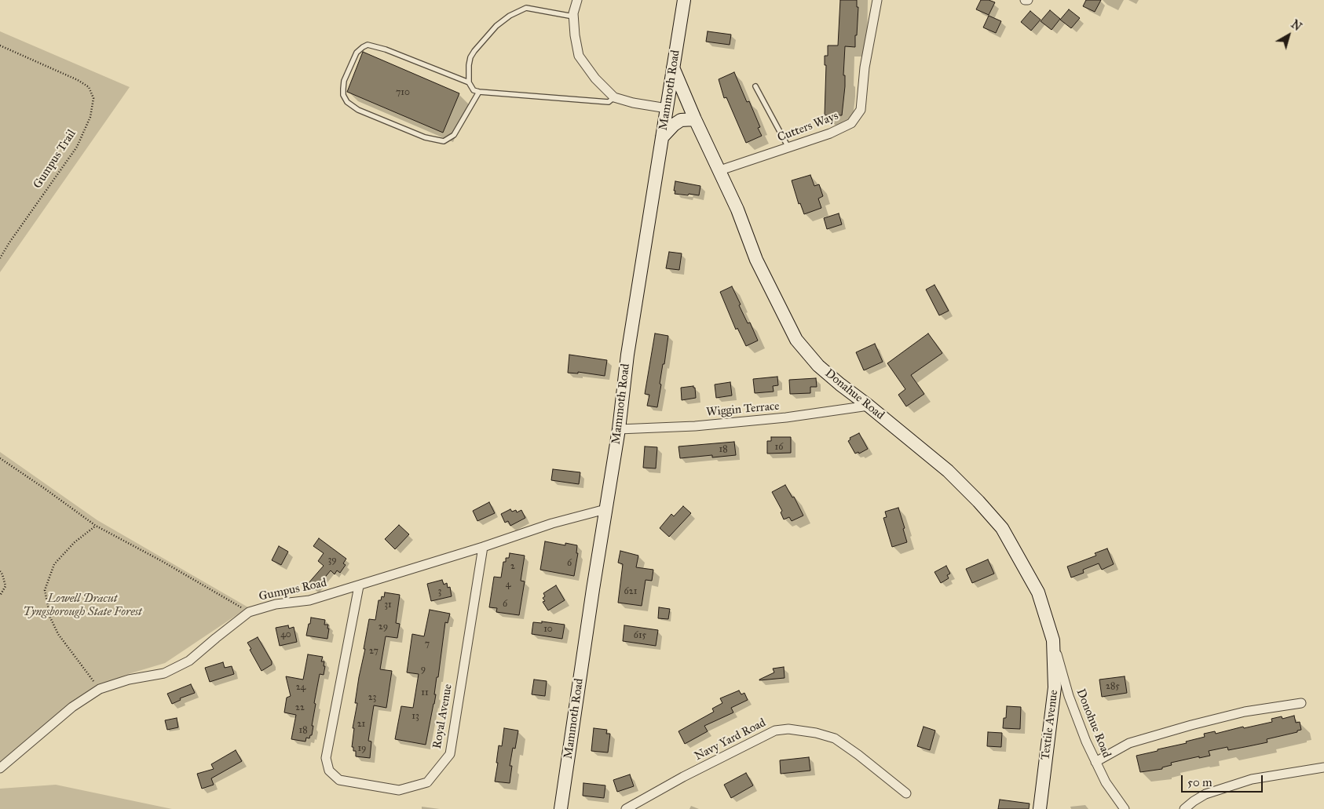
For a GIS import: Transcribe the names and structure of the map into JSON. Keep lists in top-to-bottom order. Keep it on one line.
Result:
{"streets":{"main road":["Mammoth Road","Donahue Road","Textile Avenue"],"street":["Cutters Ways","Wiggin Terrace","Gumpus Road","Royal Avenue","Donohue Road","Navy Yard Road"],"path":["Gumpus Trail"]},"crossings":[["Mammoth Road","Donahue Road"],["Mammoth Road","Wiggin Terrace"],["Mammoth Road","Gumpus Road"],["Cutters Ways","Donahue Road"],["Donahue Road","Wiggin Terrace"],["Donahue Road","Donohue Road"],["Donahue Road","Textile Avenue"],["Gumpus Road","Royal Avenue"],["Donohue Road","Textile Avenue"]],"parks":["Lowell Dracut Tyngsborough State Forest"],"house_numbers":["710","16","18","39","6","2","4","3","621","6","31","29","10","40","615","7","27","9","285","24","11","23","22","13","21","18","19"],"scale_bar":"50 m","north":"top right"}
